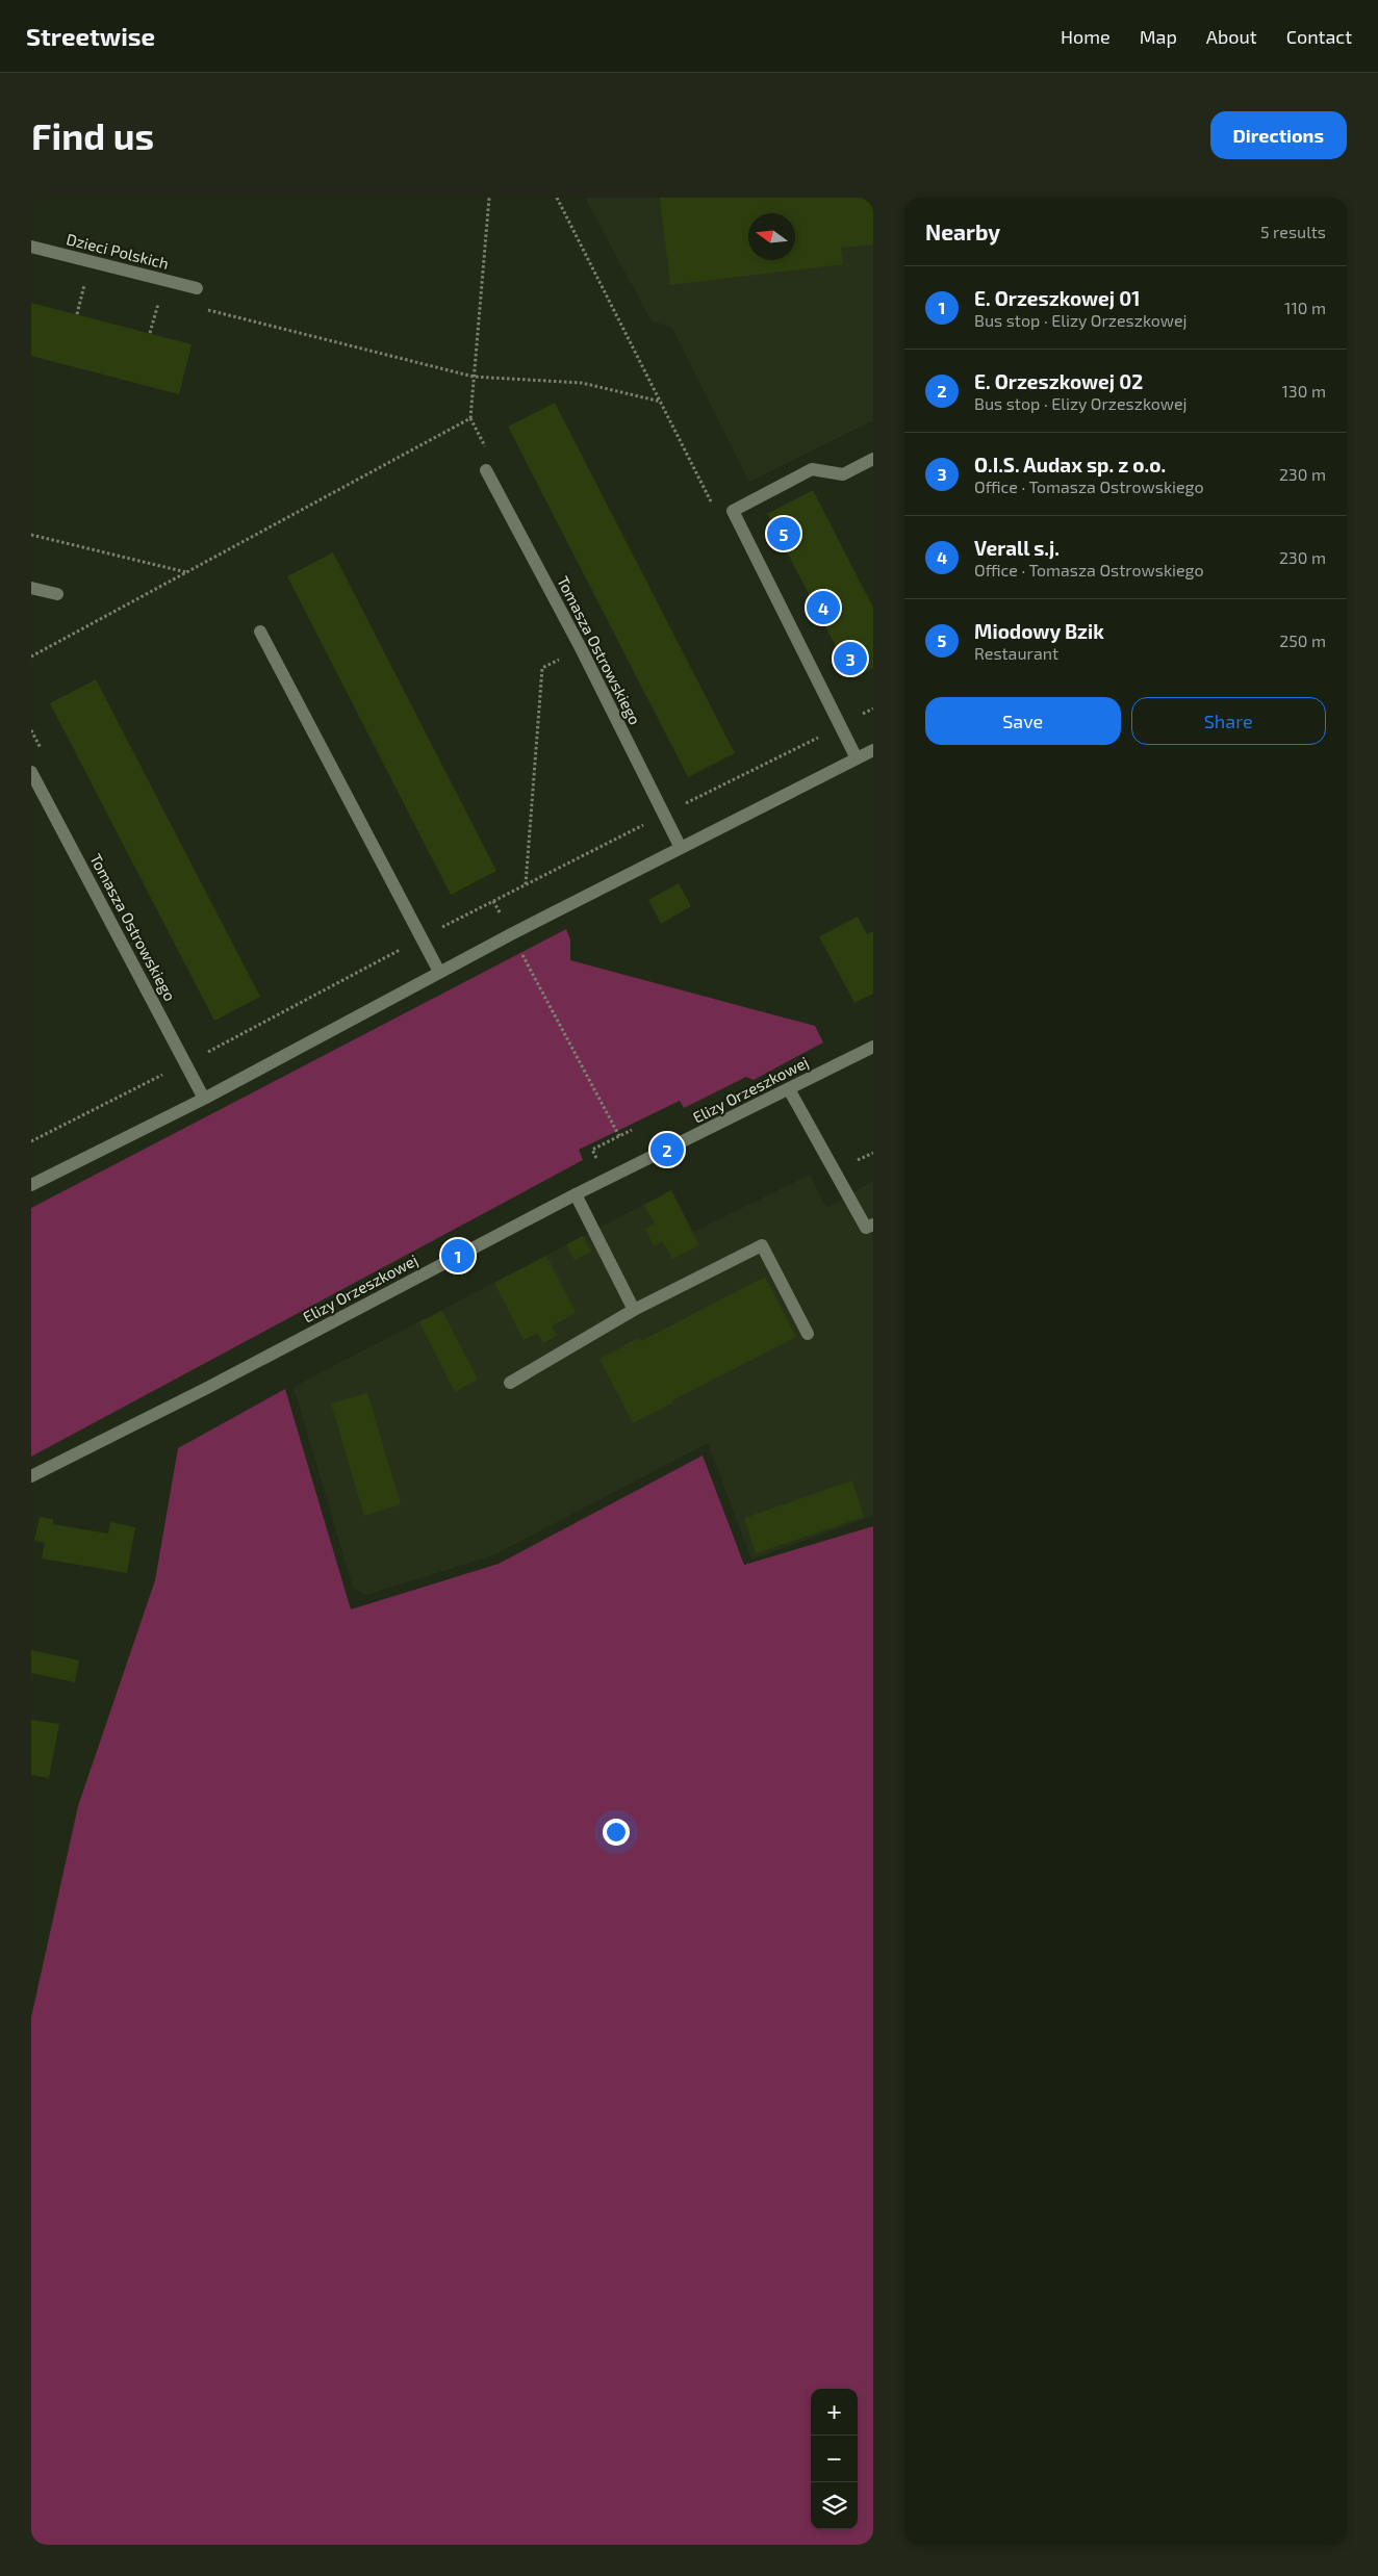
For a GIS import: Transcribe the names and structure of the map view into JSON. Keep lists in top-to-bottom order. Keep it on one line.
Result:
{"streets":{"street":["Dzieci Polskich","Tomasza Ostrowskiego","Elizy Orzeszkowej"]},"north":"left","page":{"header":"Streetwise","nav":["Home","Map","About","Contact"],"buttons":["Directions",["Save","Share"]],"title":"Find us","heading":["Nearby","5 results"],"list":[{"mark":"1","name":"E. Orzeszkowej 01","note":"Bus stop · Elizy Orzeszkowej","value":"110 m"},{"mark":"2","name":"E. Orzeszkowej 02","note":"Bus stop · Elizy Orzeszkowej","value":"130 m"},{"mark":"3","name":"O.I.S. Audax sp. z o.o.","note":"Office · Tomasza Ostrowskiego","value":"230 m"},{"mark":"4","name":"Verall s.j.","note":"Office · Tomasza Ostrowskiego","value":"230 m"},{"mark":"5","name":"Miodowy Bzik","note":"Restaurant","value":"250 m"}],"pins":["5","4","3","2","1"],"map_buttons":["+","−"]}}
